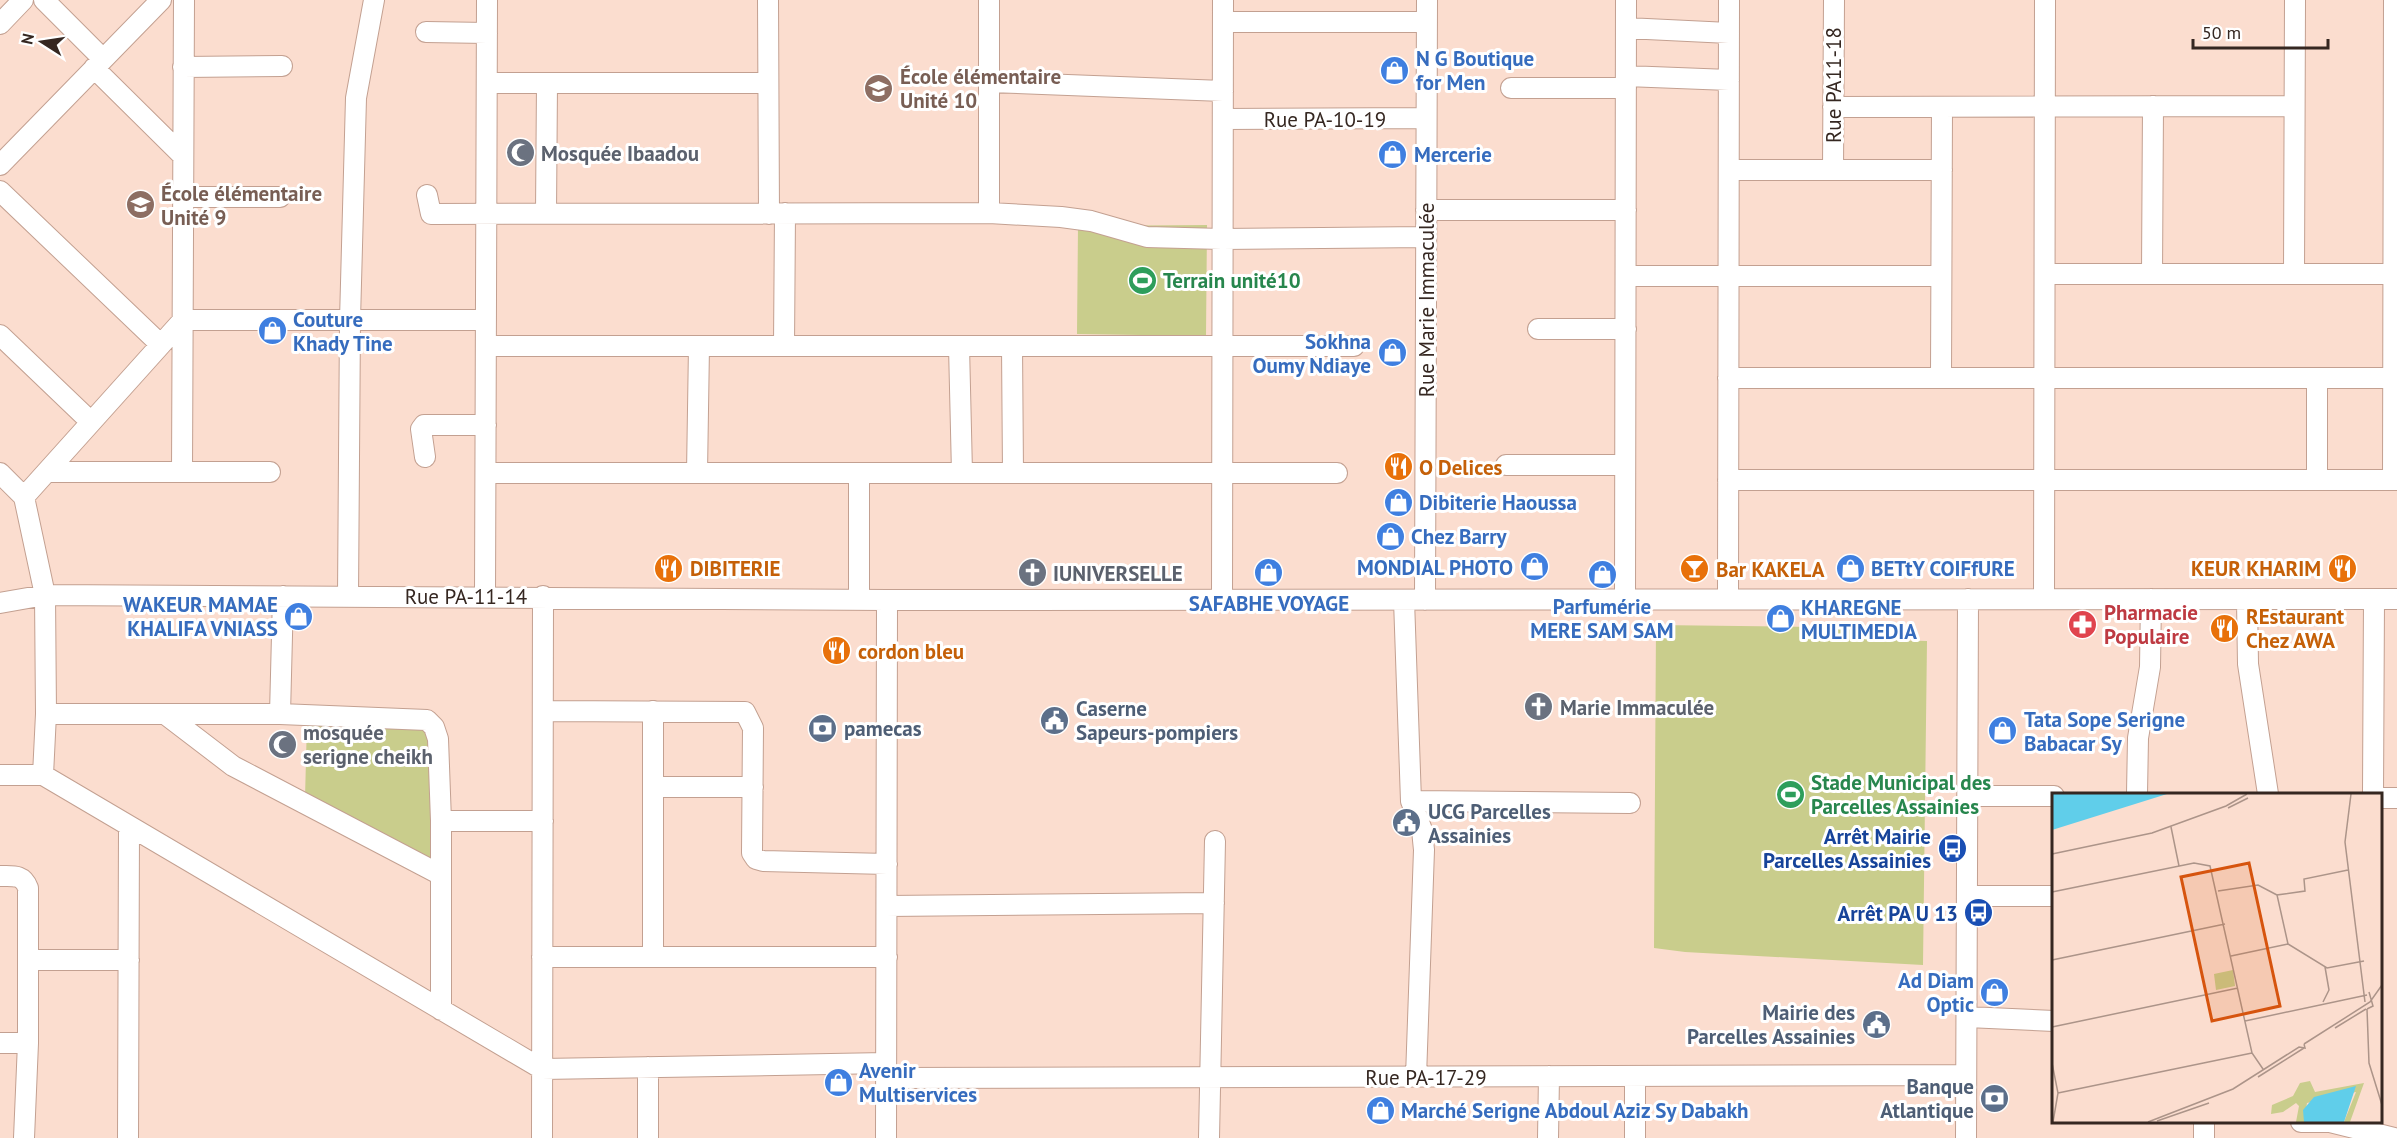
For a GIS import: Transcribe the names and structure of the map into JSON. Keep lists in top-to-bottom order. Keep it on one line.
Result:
{"streets":{"street":["Rue PA11-18","Rue PA-10-19","Rue Marie Immaculée","Rue PA-11-14","Rue PA-17-29"]},"crossings":[["Rue PA-10-19","Rue Marie Immaculée"],["Rue Marie Immaculée","Rue PA-11-14"]],"places":{"shop":["N G Boutique for Men","Mercerie","Couture Khady Tine","Sokhna Oumy Ndiaye","Dibiterie Haoussa","Chez Barry","MONDIAL PHOTO","BETtY COIFfURE","SAFABHE VOYAGE","Parfumérie MERE SAM SAM","WAKEUR MAMAE KHALIFA VNIASS","KHAREGNE MULTIMEDIA","Tata Sope Serigne Babacar Sy","Ad Diam Optic","Avenir Multiservices","Marché Serigne Abdoul Aziz Sy Dabakh"],"school or university":["École élémentaire Unité 10","École élémentaire Unité 9"],"mosque":["Mosquée Ibaadou","mosquée serigne cheikh"],"sports":["Terrain unité10","Stade Municipal des Parcelles Assainies"],"restaurant":["O Delices","DIBITERIE","KEUR KHARIM","REstaurant Chez AWA","cordon bleu"],"bar":["Bar KAKELA"],"church":["IUNIVERSELLE","Marie Immaculée"],"pharmacy":["Pharmacie Populaire"],"public building":["Caserne Sapeurs-pompiers","UCG Parcelles Assainies","Mairie des Parcelles Assainies"],"bank":["pamecas","Banque Atlantique"],"bus stop":["Arrêt Mairie Parcelles Assainies","Arrêt PA U 13"]},"scale_bar":"50 m","north":"left"}
